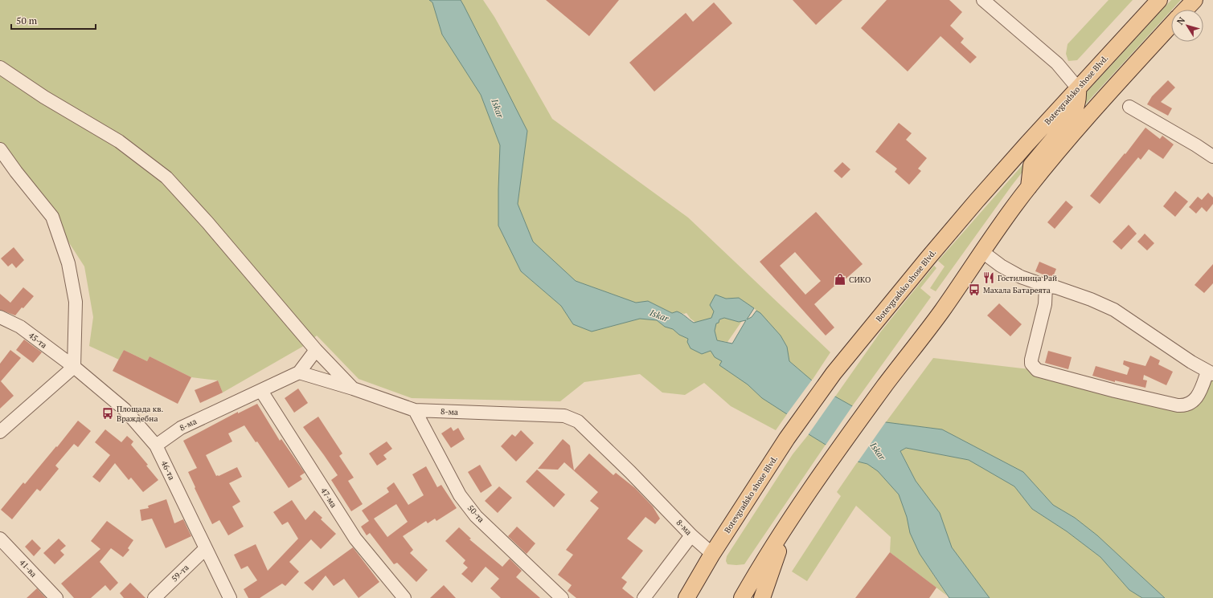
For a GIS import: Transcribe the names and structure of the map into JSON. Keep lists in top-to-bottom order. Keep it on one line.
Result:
{"streets":{"main road":["Botevgradsko shose Blvd."],"street":["45-та","8-ма","46-та","47-ма","50-та","41-ва","59-та"]},"crossings":[["Botevgradsko shose Blvd.","8-ма"],["45-та","46-та"],["8-ма","46-та"],["8-ма","47-ма"],["8-ма","50-та"],["46-та","59-та"]],"water":["Iskar"],"places":{"restaurant":["Гостилница Рай"],"shop":["СИКО"],"bus stop":["Махала Батареята","Площада кв. Враждебна"]},"scale_bar":"50 m","north":"top left"}
